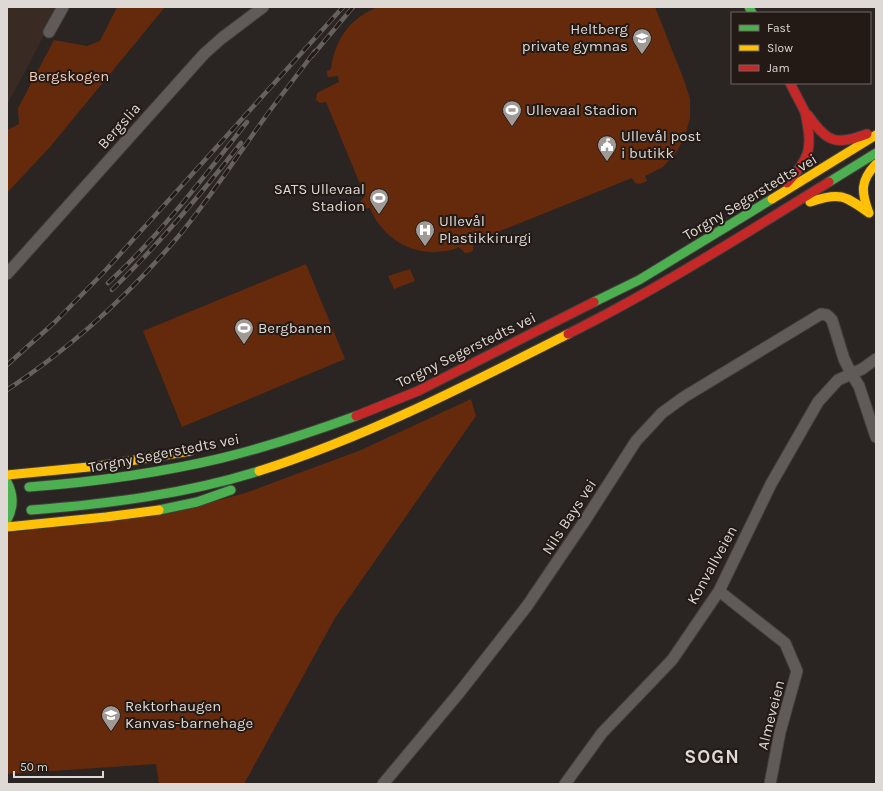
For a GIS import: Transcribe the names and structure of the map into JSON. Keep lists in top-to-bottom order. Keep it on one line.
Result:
{"streets":{"main road":["Torgny Segerstedts vei"],"street":["Bergslia","Nils Bays vei","Konvallveien","Almeveien"]},"crossings":[["Nils Bays vei","Konvallveien"],["Konvallveien","Almeveien"]],"districts":["SOGN"],"parks":["Bergskogen"],"places":{"school or university":["Heltberg private gymnas","Rektorhaugen Kanvas-barnehage"],"sports":["Ullevaal Stadion","SATS Ullevaal Stadion","Bergbanen"],"public building":["Ullevål post i butikk"],"hospital":["Ullevål Plastikkirurgi"]},"legend":["Fast","Slow","Jam"],"scale_bar":"50 m"}
